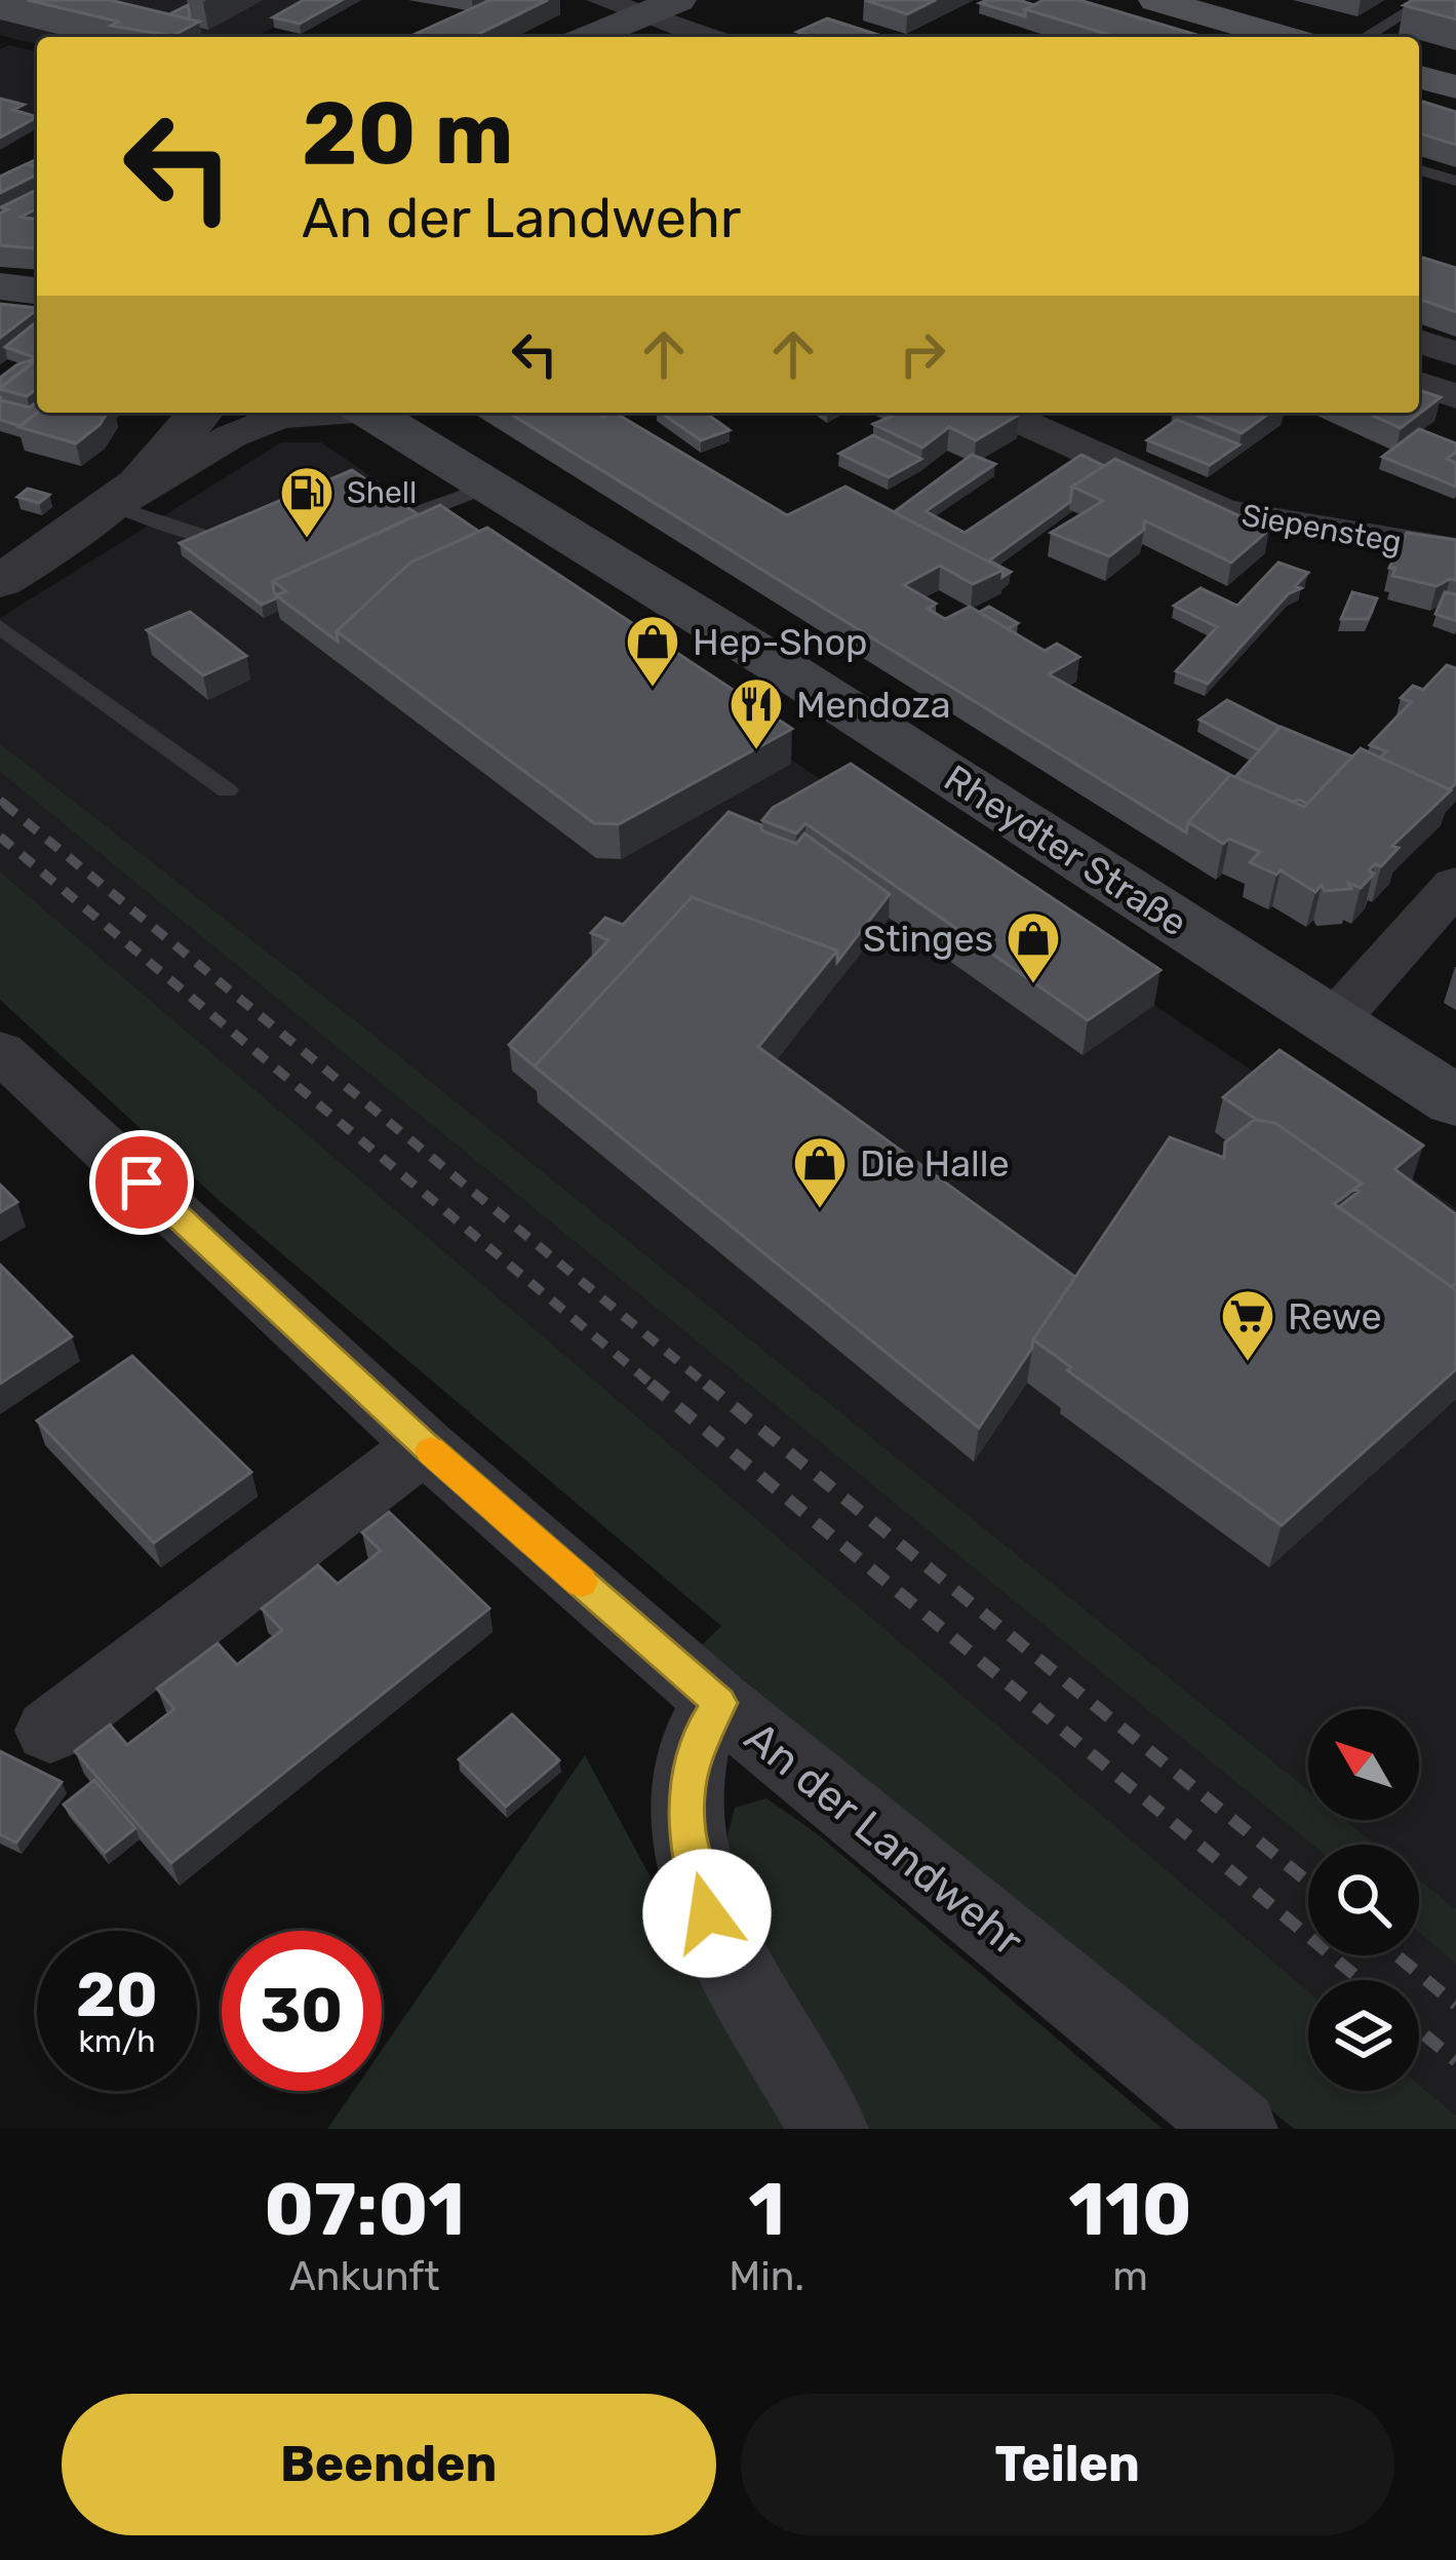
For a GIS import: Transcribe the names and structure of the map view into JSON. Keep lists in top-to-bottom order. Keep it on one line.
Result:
{"streets":{"main road":["Rheydter Straße"],"street":["Siepensteg","An der Landwehr"]},"places":{"fuel station":["Shell"],"shop":["Hep-Shop","Stinges","Die Halle"],"restaurant":["Mendoza"],"supermarket":["Rewe"]},"north":"top left","page":{"turn":["20 m","An der Landwehr"],"speed":"20 km/h","limit":"30","eta":["07:01","Ankunft","1","Min.","110","m"],"buttons":["Beenden","Teilen"]}}
